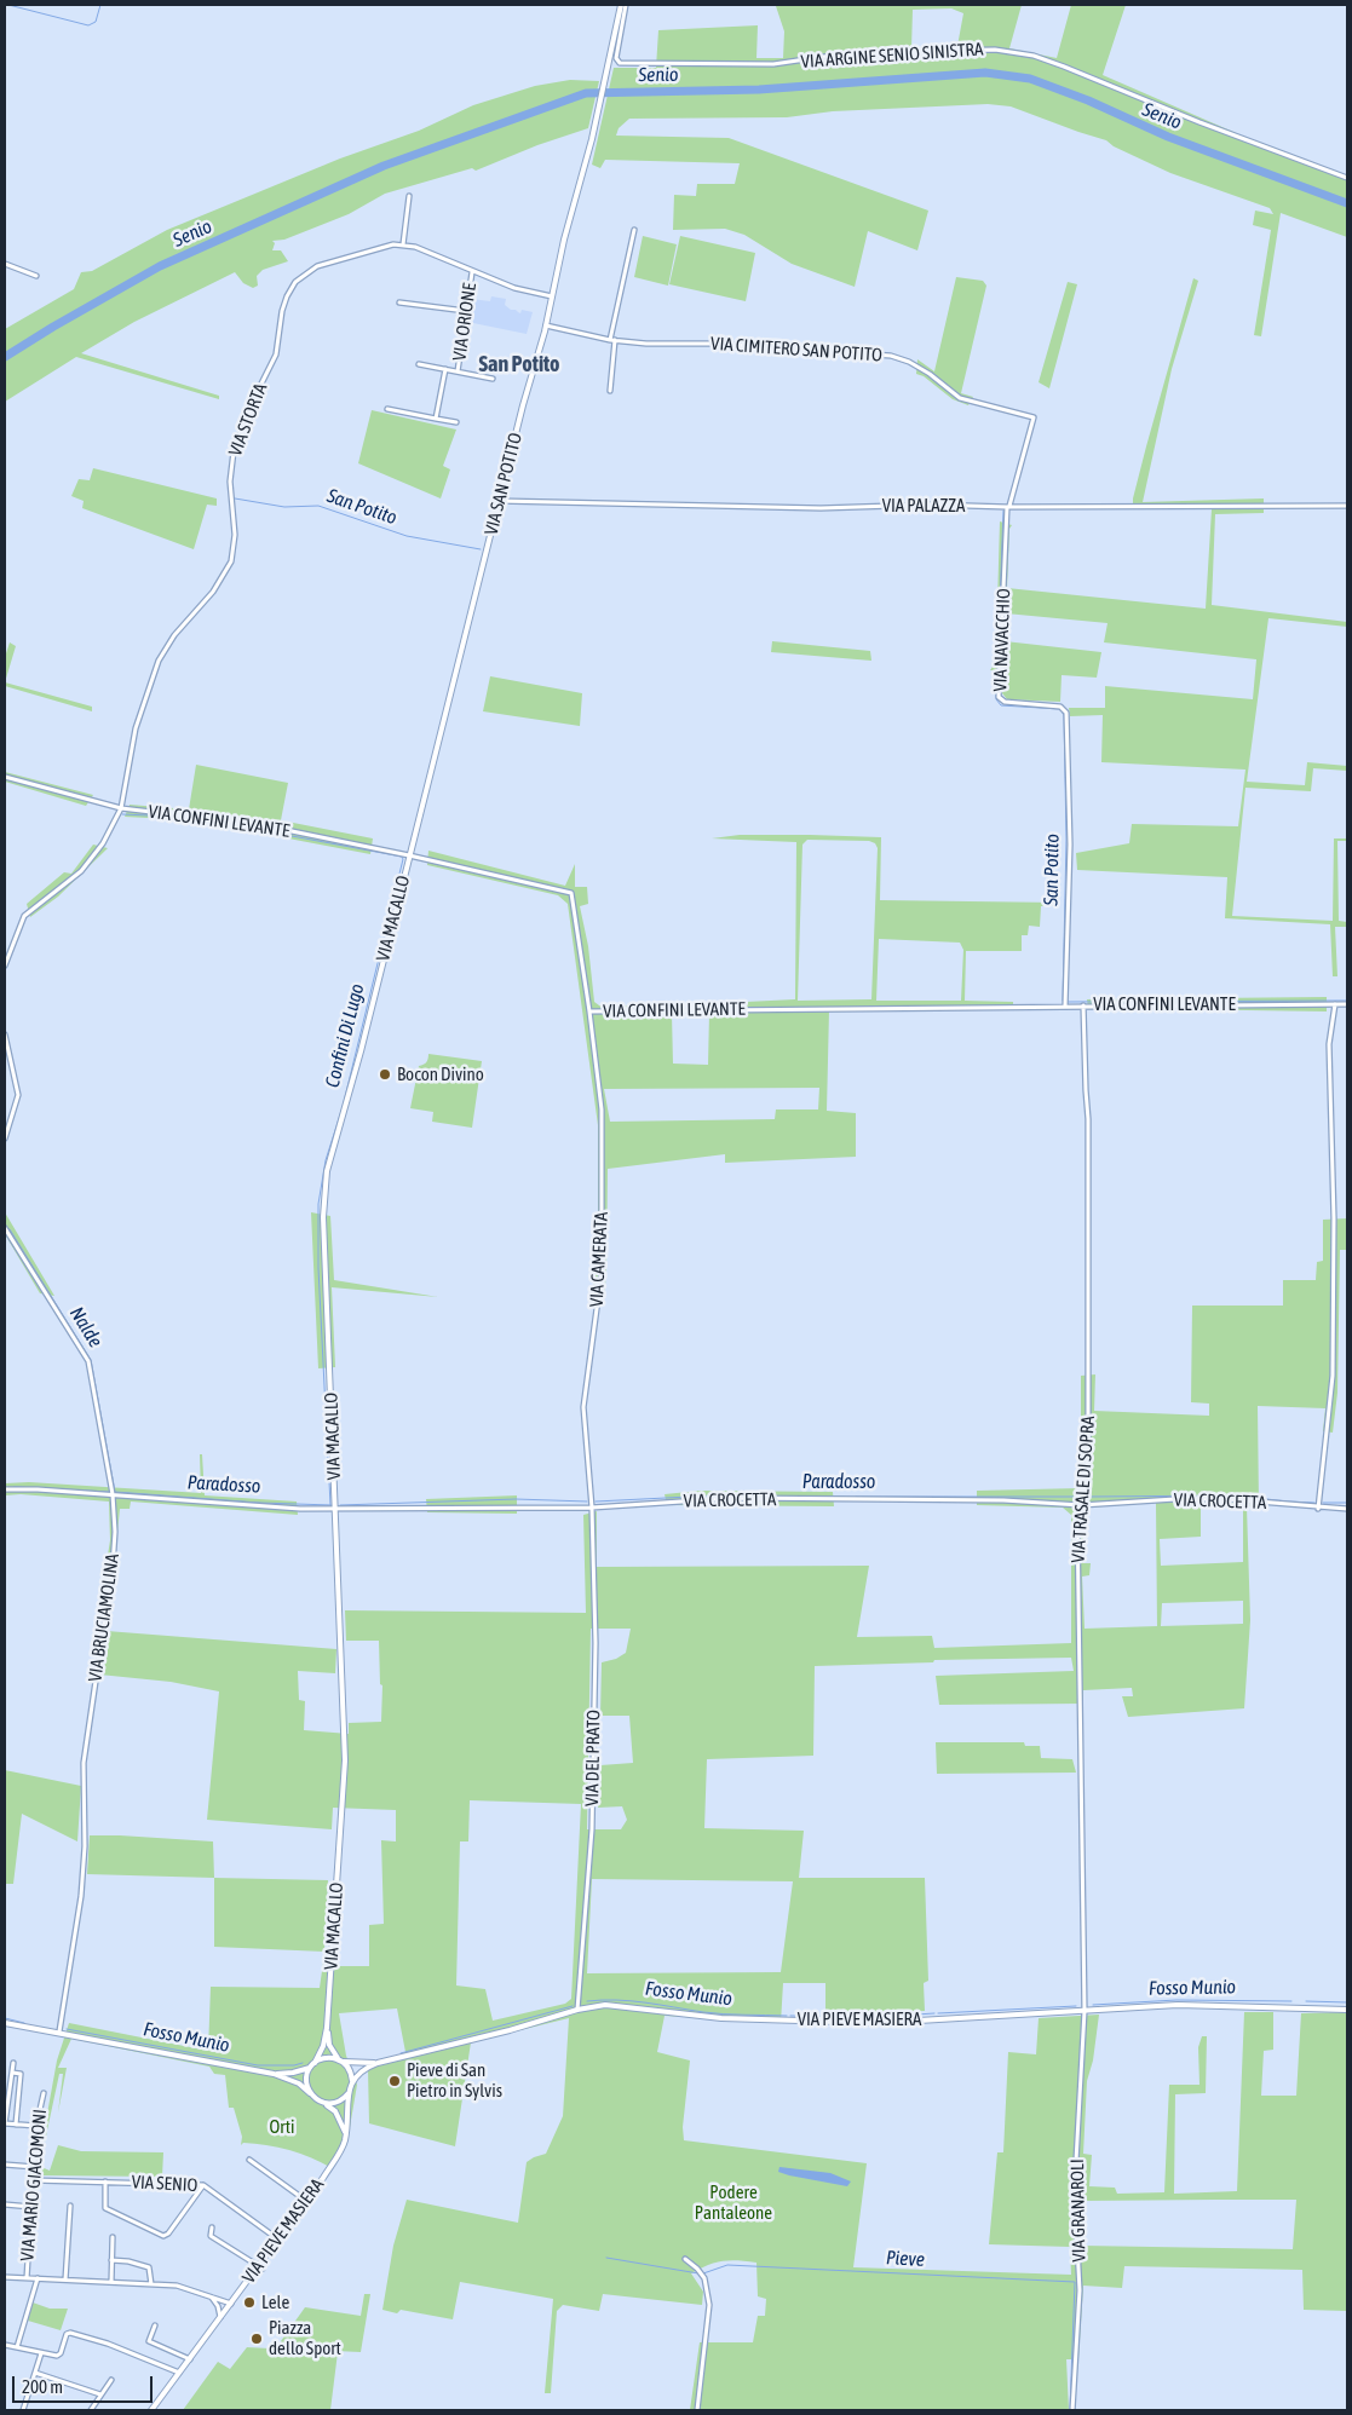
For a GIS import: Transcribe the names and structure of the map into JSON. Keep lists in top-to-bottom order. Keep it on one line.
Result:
{"streets":{"street":["VIA ARGINE SENIO SINISTRA","VIA ORIONE","VIA CIMITERO SAN POTITO","VIA STORTA","VIA SAN POTITO","VIA PALAZZA","VIA NAVACCHIO","VIA CONFINI LEVANTE","VIA MACALLO","VIA CAMERATA","VIA TRASALE DI SOPRA","VIA CROCETTA","VIA BRUCIAMOLINA","VIA DEL PRATO","VIA PIEVE MASIERA","VIA SENIO","VIA MARIO GIACOMONI","VIA GRANAROLI"]},"crossings":[["VIA ORIONE","VIA STORTA"],["VIA CIMITERO SAN POTITO","VIA SAN POTITO"],["VIA CIMITERO SAN POTITO","VIA NAVACCHIO"],["VIA STORTA","VIA SAN POTITO"],["VIA STORTA","VIA CONFINI LEVANTE"],["VIA SAN POTITO","VIA PALAZZA"],["VIA SAN POTITO","VIA CONFINI LEVANTE"],["VIA SAN POTITO","VIA MACALLO"],["VIA PALAZZA","VIA NAVACCHIO"],["VIA NAVACCHIO","VIA CONFINI LEVANTE"],["VIA CONFINI LEVANTE","VIA MACALLO"],["VIA CONFINI LEVANTE","VIA CAMERATA"],["VIA CONFINI LEVANTE","VIA TRASALE DI SOPRA"],["VIA MACALLO","VIA CROCETTA"],["VIA MACALLO","VIA PIEVE MASIERA"],["VIA CAMERATA","VIA CROCETTA"],["VIA CAMERATA","VIA DEL PRATO"],["VIA TRASALE DI SOPRA","VIA CROCETTA"],["VIA TRASALE DI SOPRA","VIA PIEVE MASIERA"],["VIA TRASALE DI SOPRA","VIA GRANAROLI"],["VIA CROCETTA","VIA BRUCIAMOLINA"],["VIA CROCETTA","VIA DEL PRATO"],["VIA DEL PRATO","VIA PIEVE MASIERA"],["VIA PIEVE MASIERA","VIA SENIO"],["VIA PIEVE MASIERA","VIA GRANAROLI"],["VIA SENIO","VIA MARIO GIACOMONI"]],"districts":["San Potito"],"water":["Senio","San Potito","Confini Di Lugo","Nalde","Paradosso","Fosso Munio","Pieve"],"parks":["Orti","Podere Pantaleone"],"places":["Bocon Divino","Pieve di San Pietro in Sylvis","Lele","Piazza dello Sport"],"scale_bar":"200 m"}
